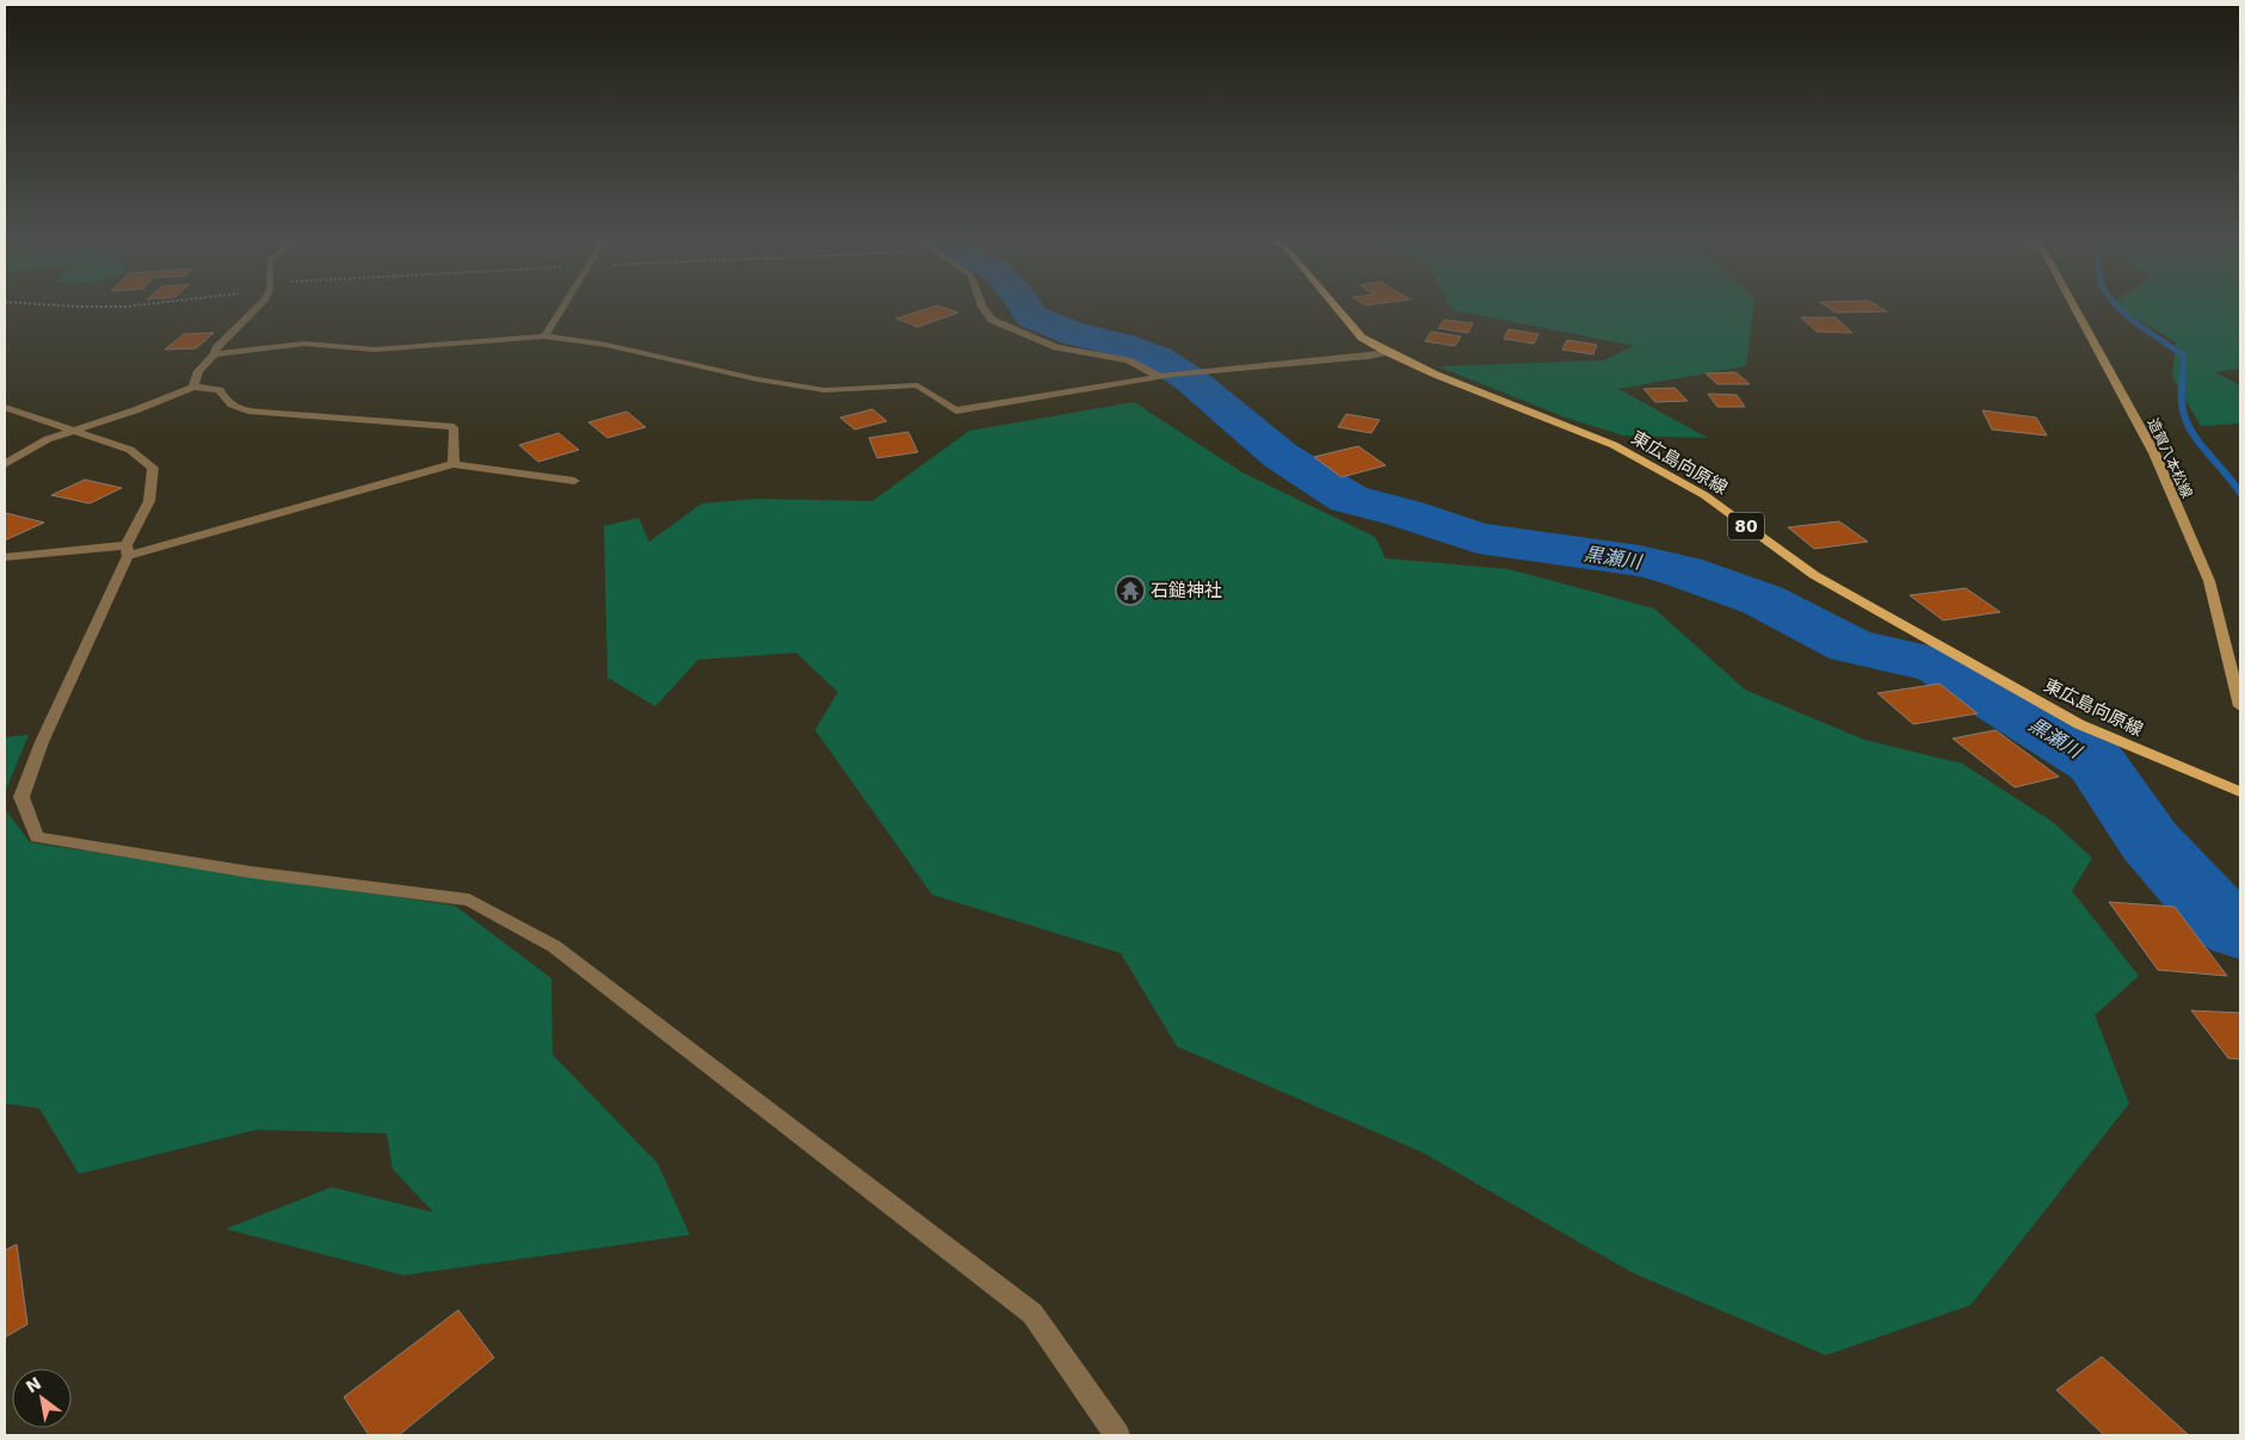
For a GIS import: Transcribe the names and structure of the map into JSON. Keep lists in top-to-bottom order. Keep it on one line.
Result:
{"streets":{"main road":["造賀八本松線","東広島向原線","80"]},"water":["黒瀬川"],"places":{"temple":["石鎚神社"]},"north":"top left"}
